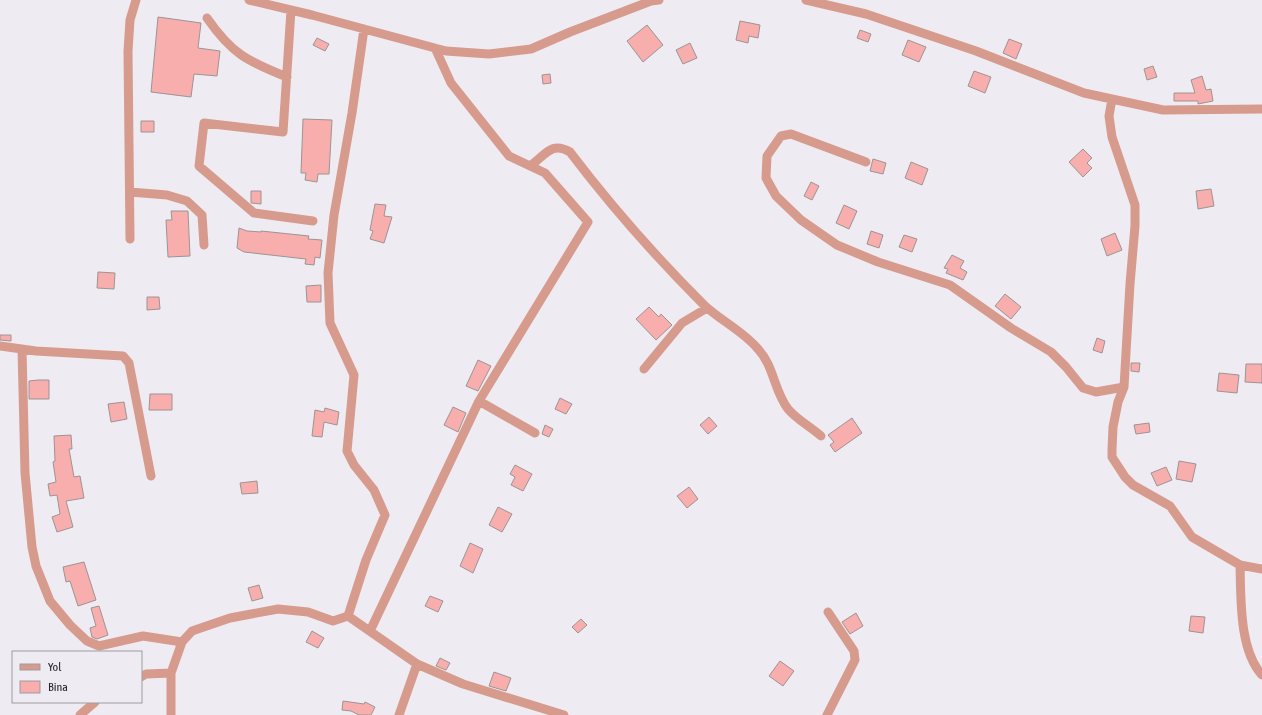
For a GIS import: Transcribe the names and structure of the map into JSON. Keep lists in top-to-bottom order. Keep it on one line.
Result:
{"legend":["Yol","Bina"]}
